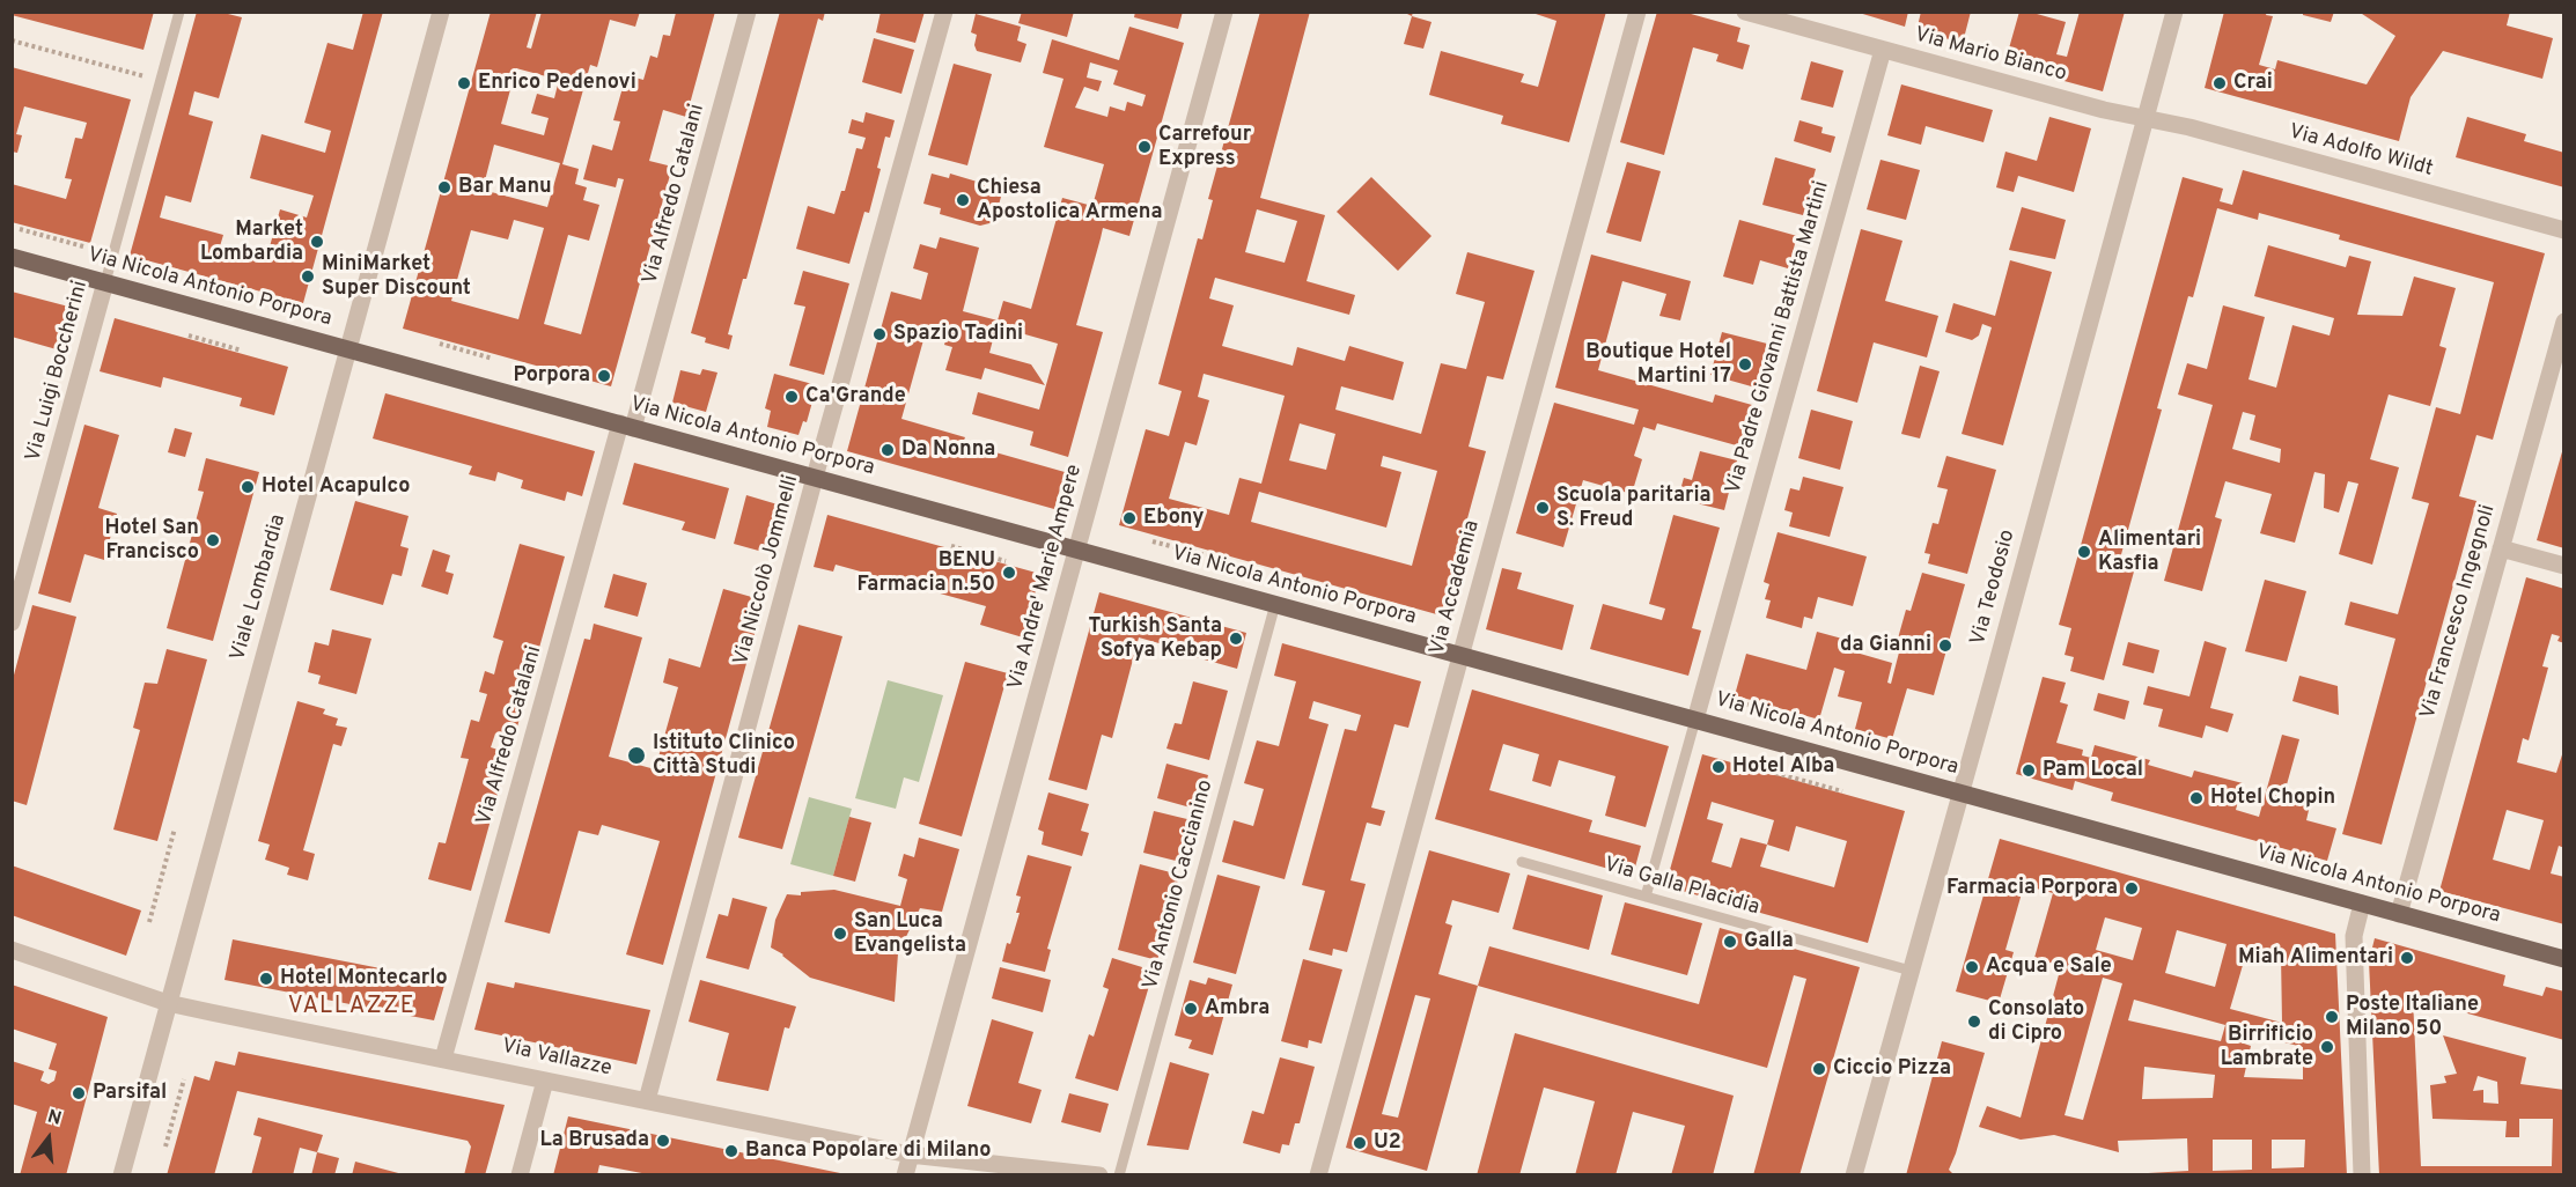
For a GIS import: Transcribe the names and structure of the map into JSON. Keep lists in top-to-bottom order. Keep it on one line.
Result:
{"streets":{"main road":["Via Nicola Antonio Porpora"],"street":["Via Mario Bianco","Via Adolfo Wildt","Via Alfredo Catalani","Via Padre Giovanni Battista Martini","Via Luigi Boccherini","Via Niccolò Jommelli","Via Andre' Marie Ampere","Viale Lombardia","Via Accademia","Via Teodosio","Via Francesco Ingegnoli","Via Vallazze"],"lane":["Via Antonio Caccianino","Via Galla Placidia"]},"crossings":[["Via Mario Bianco","Via Adolfo Wildt"],["Via Mario Bianco","Via Padre Giovanni Battista Martini"],["Via Mario Bianco","Via Teodosio"],["Via Adolfo Wildt","Via Teodosio"],["Via Alfredo Catalani","Via Nicola Antonio Porpora"],["Via Alfredo Catalani","Via Vallazze"],["Via Nicola Antonio Porpora","Via Padre Giovanni Battista Martini"],["Via Nicola Antonio Porpora","Via Luigi Boccherini"],["Via Nicola Antonio Porpora","Via Niccolò Jommelli"],["Via Nicola Antonio Porpora","Via Andre' Marie Ampere"],["Via Nicola Antonio Porpora","Viale Lombardia"],["Via Nicola Antonio Porpora","Via Accademia"],["Via Nicola Antonio Porpora","Via Teodosio"],["Via Nicola Antonio Porpora","Via Francesco Ingegnoli"],["Via Nicola Antonio Porpora","Via Antonio Caccianino"],["Via Niccolò Jommelli","Via Vallazze"],["Via Andre' Marie Ampere","Via Vallazze"],["Viale Lombardia","Via Vallazze"],["Via Teodosio","Via Galla Placidia"]],"districts":["VALLAZZE"],"places":["Enrico Pedenovi","Crai","Carrefour Express","Bar Manu","Chiesa Apostolica Armena","Market Lombardia","MiniMarket Super Discount","Spazio Tadini","Boutique Hotel Martini 17","Porpora","Ca'Grande","Da Nonna","Hotel Acapulco","Scuola paritaria S. Freud","Ebony","Hotel San Francisco","Alimentari Kasfia","BENU Farmacia n.50","Turkish Santa Sofya Kebap","da Gianni","Istituto Clinico Città Studi","Hotel Alba","Pam Local","Hotel Chopin","Farmacia Porpora","San Luca Evangelista","Galla","Miah Alimentari","Acqua e Sale","Hotel Montecarlo","Ambra","Poste Italiane Milano 50","Consolato di Cipro","Birrificio Lambrate","Ciccio Pizza","Parsifal","La Brusada","U2","Banca Popolare di Milano"],"north":"top"}
